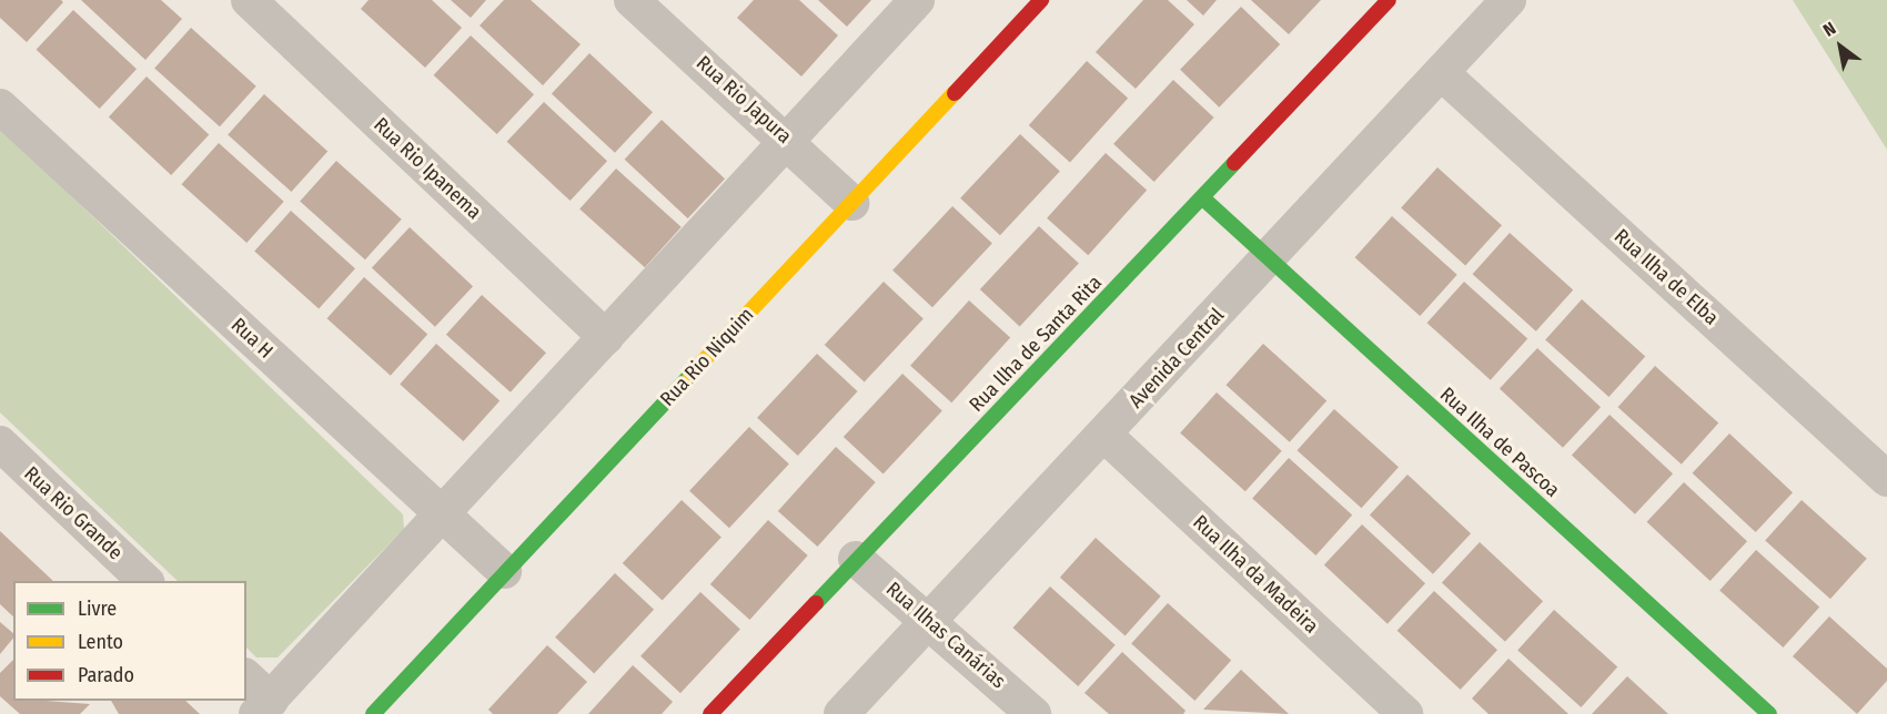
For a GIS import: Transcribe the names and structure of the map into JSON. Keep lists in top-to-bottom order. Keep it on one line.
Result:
{"streets":{"street":["Rua Rio Japura","Rua Rio Ipanema","Rua Ilha de Elba","Rua H","Rua llha de Santa Rita","Rua Rio Niquim","Avenida Central","Rua Ilha de Pascoa","Rua Rio Grande","Rua Ilha da Madeira","Rua Ilhas Canárias"]},"crossings":[["Rua Rio Japura","Rua Rio Niquim"],["Rua Ilha de Elba","Avenida Central"],["Rua H","Rua Rio Niquim"],["Rua llha de Santa Rita","Rua Ilha de Pascoa"],["Rua llha de Santa Rita","Rua Ilhas Canárias"],["Avenida Central","Rua Ilha de Pascoa"],["Avenida Central","Rua Ilha da Madeira"],["Avenida Central","Rua Ilhas Canárias"]],"legend":["Livre","Lento","Parado"],"north":"top left"}
